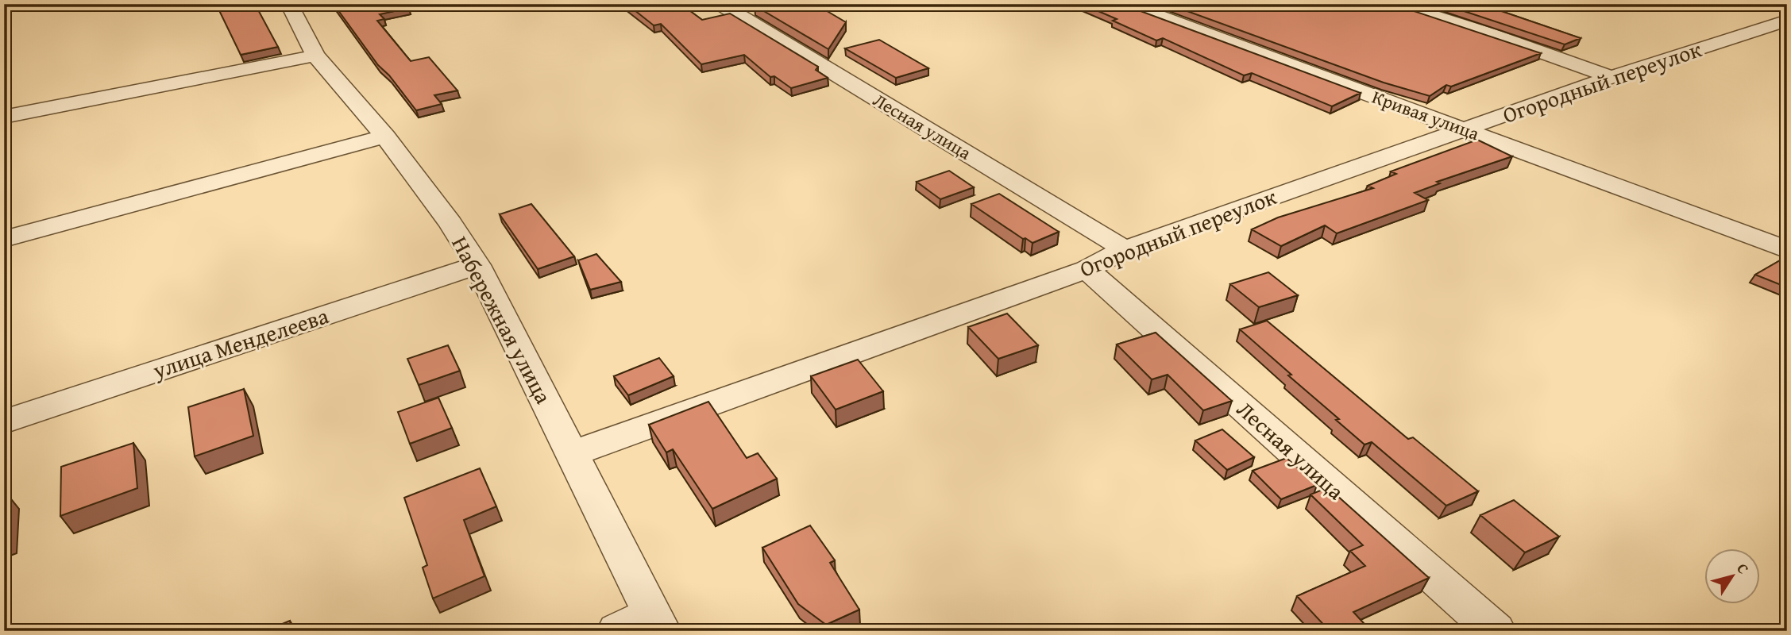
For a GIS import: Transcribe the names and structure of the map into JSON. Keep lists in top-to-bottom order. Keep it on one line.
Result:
{"streets":{"street":["Огородный переулок","Кривая улица","Лесная улица","Набережная улица","улица Менделеева"]},"crossings":[["Огородный переулок","Кривая улица"],["Огородный переулок","Лесная улица"],["Огородный переулок","Набережная улица"],["Набережная улица","улица Менделеева"]],"north":"top right"}
